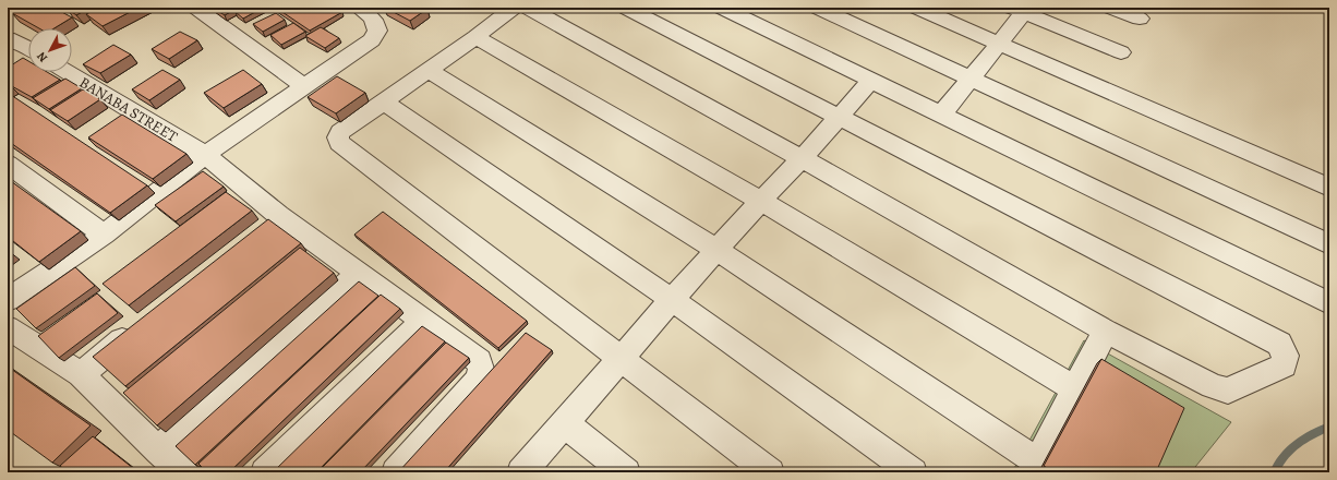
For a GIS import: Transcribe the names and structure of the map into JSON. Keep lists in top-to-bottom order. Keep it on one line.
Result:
{"streets":{"street":["BANABA STREET"]},"north":"bottom left"}
